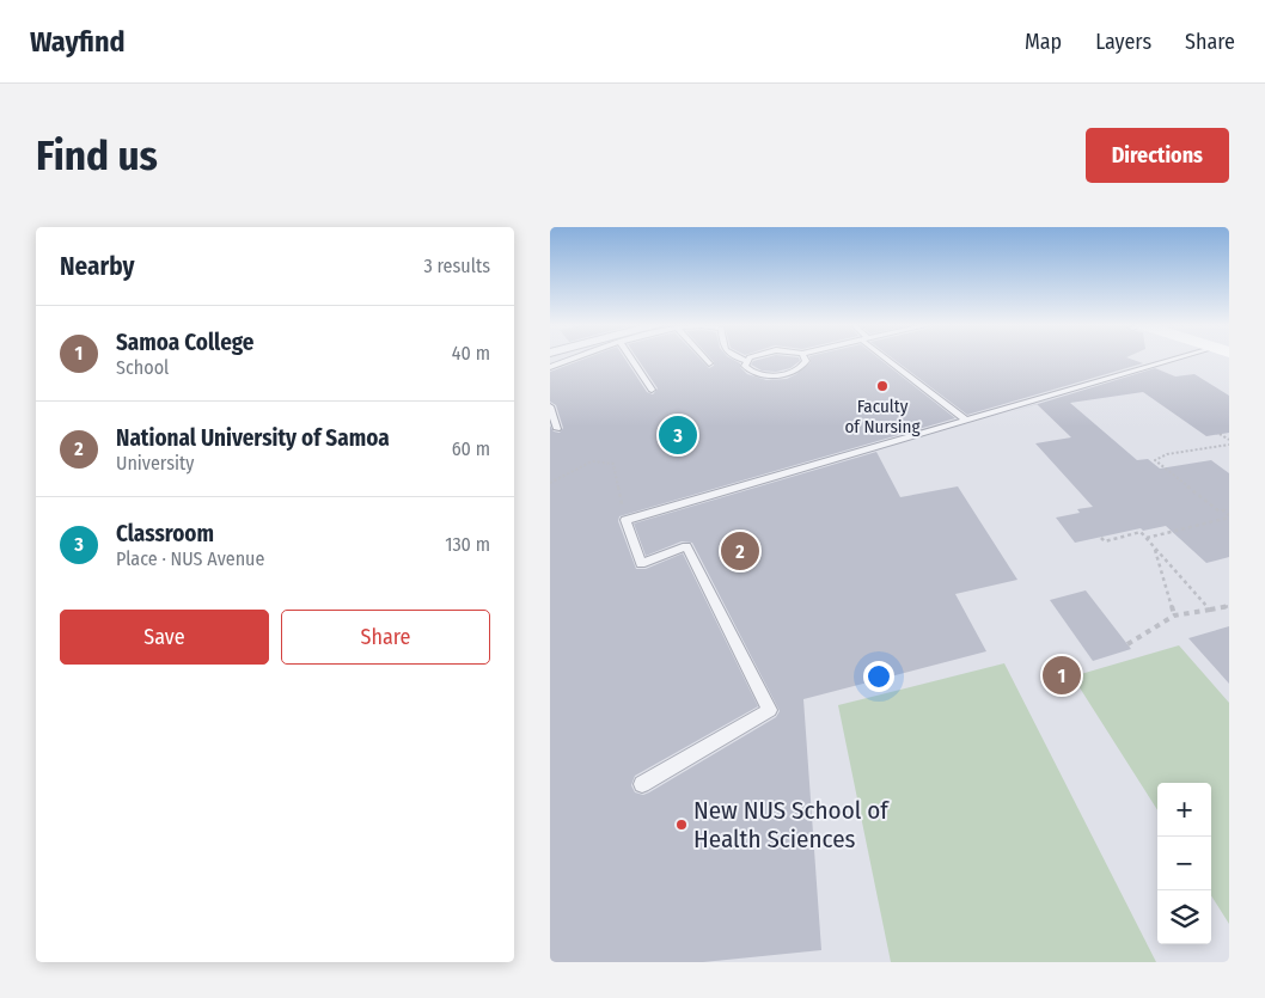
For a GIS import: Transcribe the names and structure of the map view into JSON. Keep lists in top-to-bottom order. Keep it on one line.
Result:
{"places":["Faculty of Nursing","New NUS School of Health Sciences"],"page":{"header":"Wayfind","nav":["Map","Layers","Share"],"buttons":["Directions",["Save","Share"]],"title":"Find us","heading":["Nearby","3 results"],"list":[{"mark":"1","name":"Samoa College","note":"School","value":"40 m"},{"mark":"2","name":"National University of Samoa","note":"University","value":"60 m"},{"mark":"3","name":"Classroom","note":"Place · NUS Avenue","value":"130 m"}],"pins":["3","2","1"],"map_buttons":["+","−"]}}
